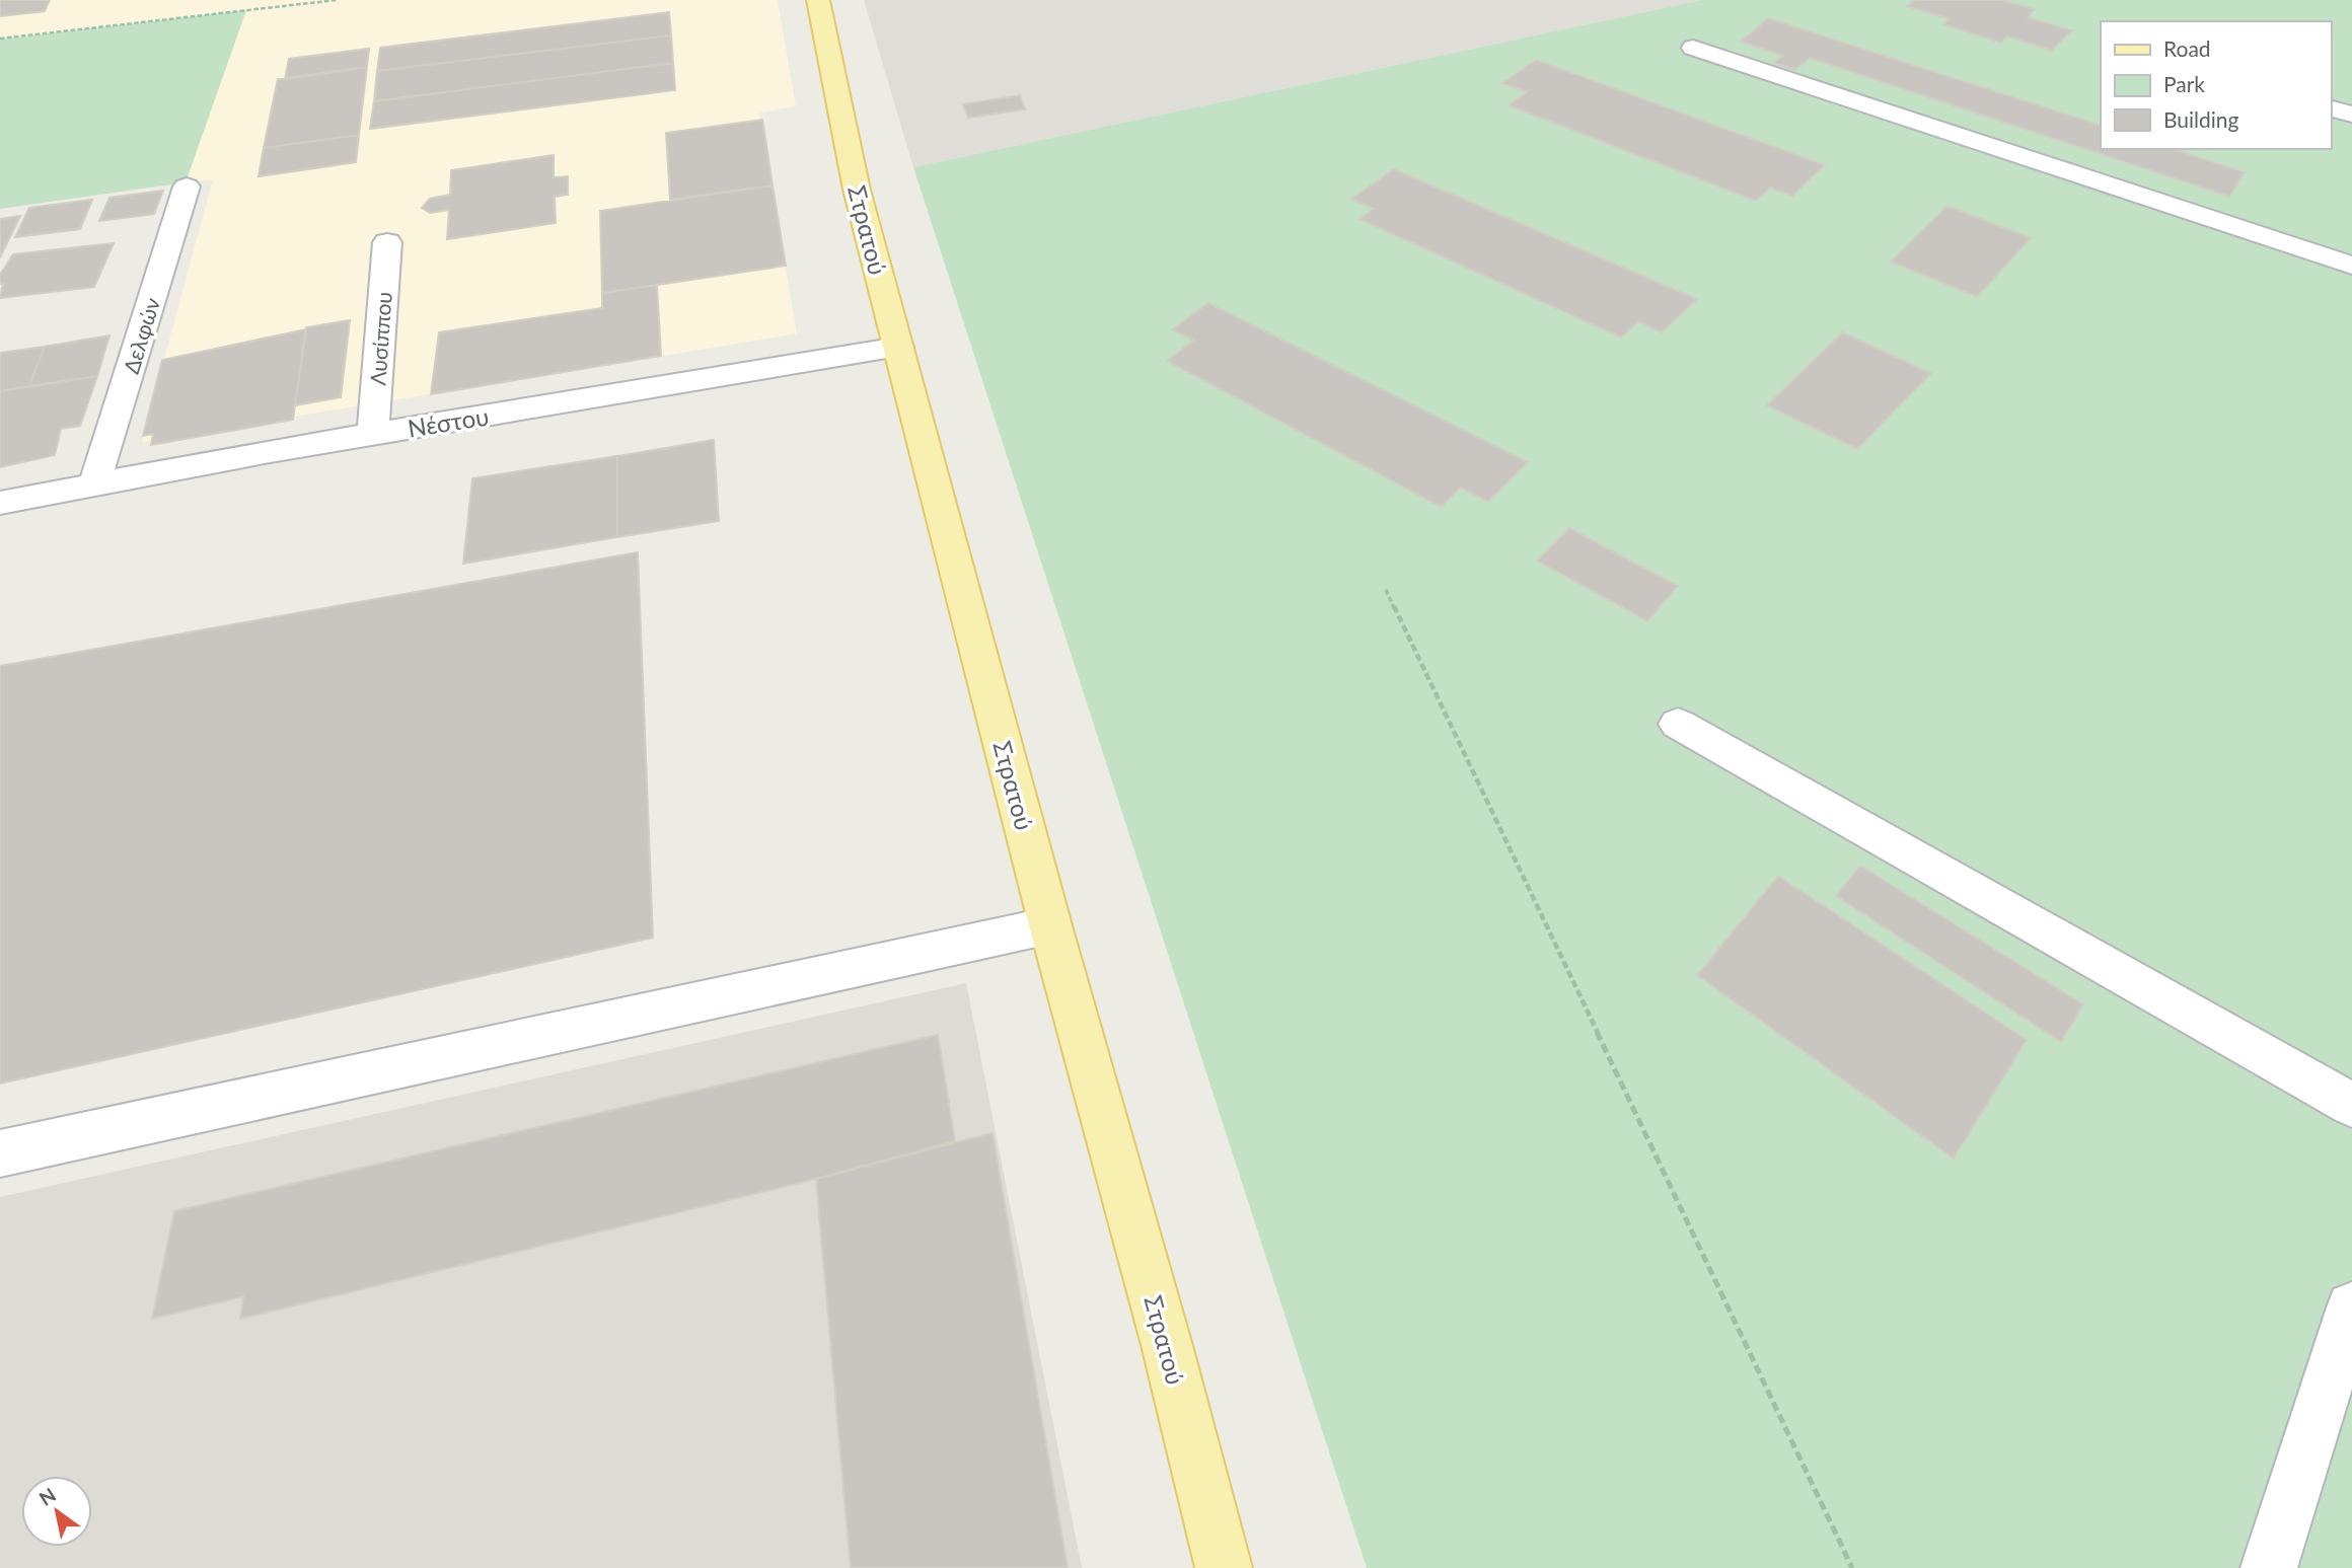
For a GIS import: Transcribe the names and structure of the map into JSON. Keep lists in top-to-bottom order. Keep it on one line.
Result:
{"streets":{"main road":["Στρατού"],"street":["Δελφών","Λυσίππου","Νέστου"]},"crossings":[["Στρατού","Νέστου"],["Δελφών","Νέστου"],["Λυσίππου","Νέστου"]],"legend":["Road","Park","Building"],"north":"top left"}
